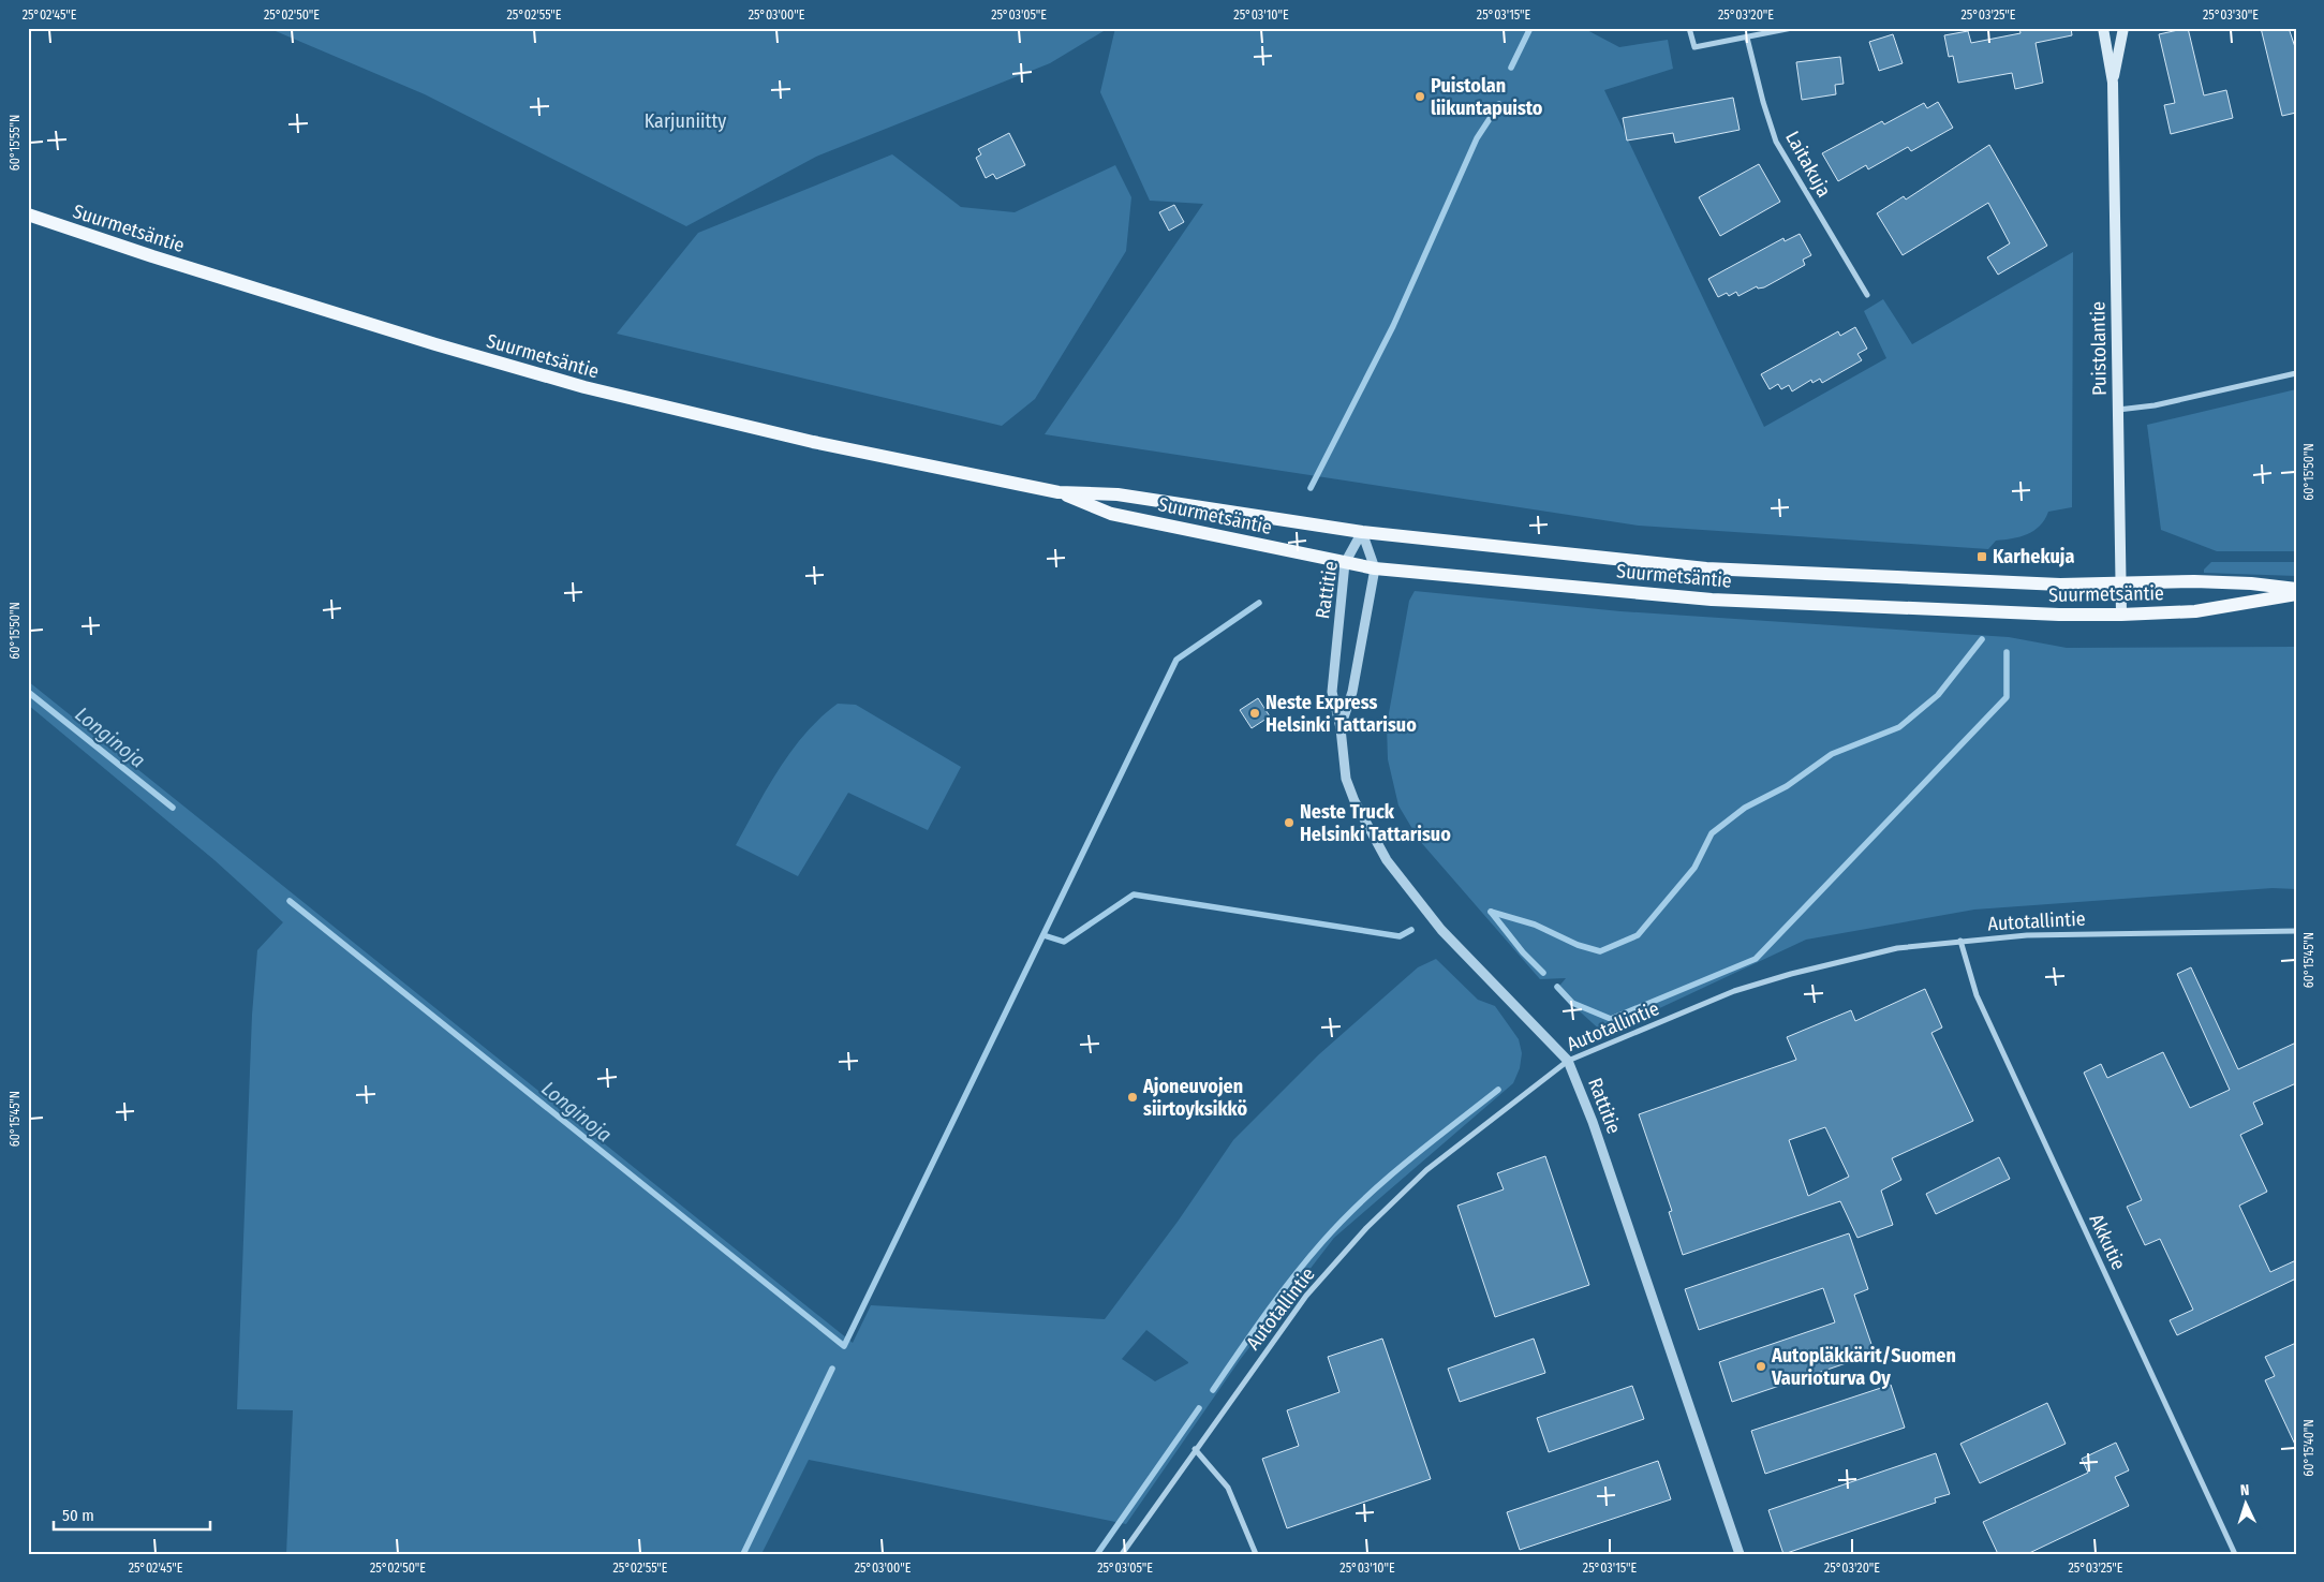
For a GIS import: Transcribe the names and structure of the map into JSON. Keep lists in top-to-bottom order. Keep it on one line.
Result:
{"streets":{"main road":["Suurmetsäntie","Puistolantie"],"street":["Laitakuja","Rattitie","Autotallintie","Akkutie"]},"crossings":[["Suurmetsäntie","Puistolantie"],["Suurmetsäntie","Rattitie"],["Rattitie","Autotallintie"],["Autotallintie","Akkutie"]],"water":["Longinoja"],"parks":["Karjuniitty"],"places":{"other":["Puistolan liikuntapuisto","Neste Express Helsinki Tattarisuo","Neste Truck Helsinki Tattarisuo","Ajoneuvojen siirtoyksikkö","Autopläkkärit/Suomen Vaurioturva Oy"],"transit":["Karhekuja"]},"scale_bar":"50 m","north":"top","coordinates":["25°02'45\"E","25°02'50\"E","25°02'55\"E","25°03'00\"E","25°03'05\"E","25°03'10\"E","25°03'15\"E","25°03'20\"E","25°03'25\"E","25°03'30\"E","60°15'55\"N","60°15'50\"N","60°15'45\"N","60°15'40\"N"]}
